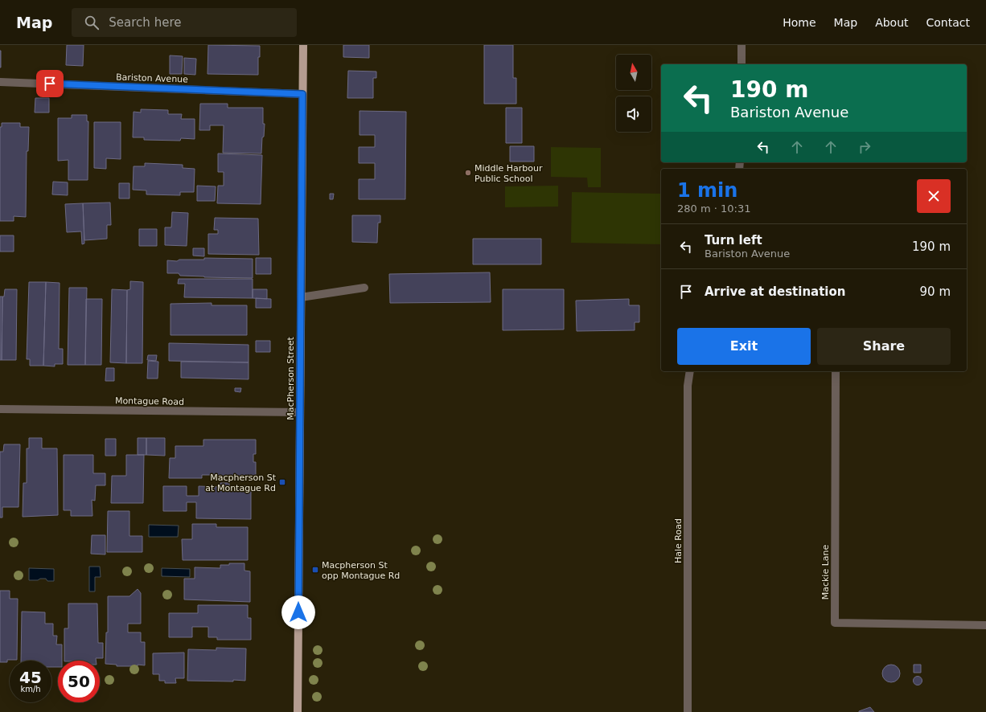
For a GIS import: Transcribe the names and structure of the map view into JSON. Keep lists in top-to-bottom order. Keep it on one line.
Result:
{"streets":{"main road":["MacPherson Street"],"street":["Bariston Avenue","Montague Road","Hale Road","Mackie Lane"]},"crossings":[["Bariston Avenue","MacPherson Street"],["MacPherson Street","Montague Road"]],"places":{"other":["Middle Harbour Public School"],"transit":["Macpherson St at Montague Rd","Macpherson St opp Montague Rd"]},"north":"top","page":{"header":"Map","search":"Search here","nav":["Home","Map","About","Contact"],"turn":["190 m","Bariston Avenue"],"heading":["1 min","280 m · 10:31"],"list":[{"name":"Turn left","note":"Bariston Avenue","value":"190 m"},{"name":"Arrive at destination","value":"90 m"}],"buttons":["Exit","Share"],"speed":"45 km/h","limit":"50"}}
